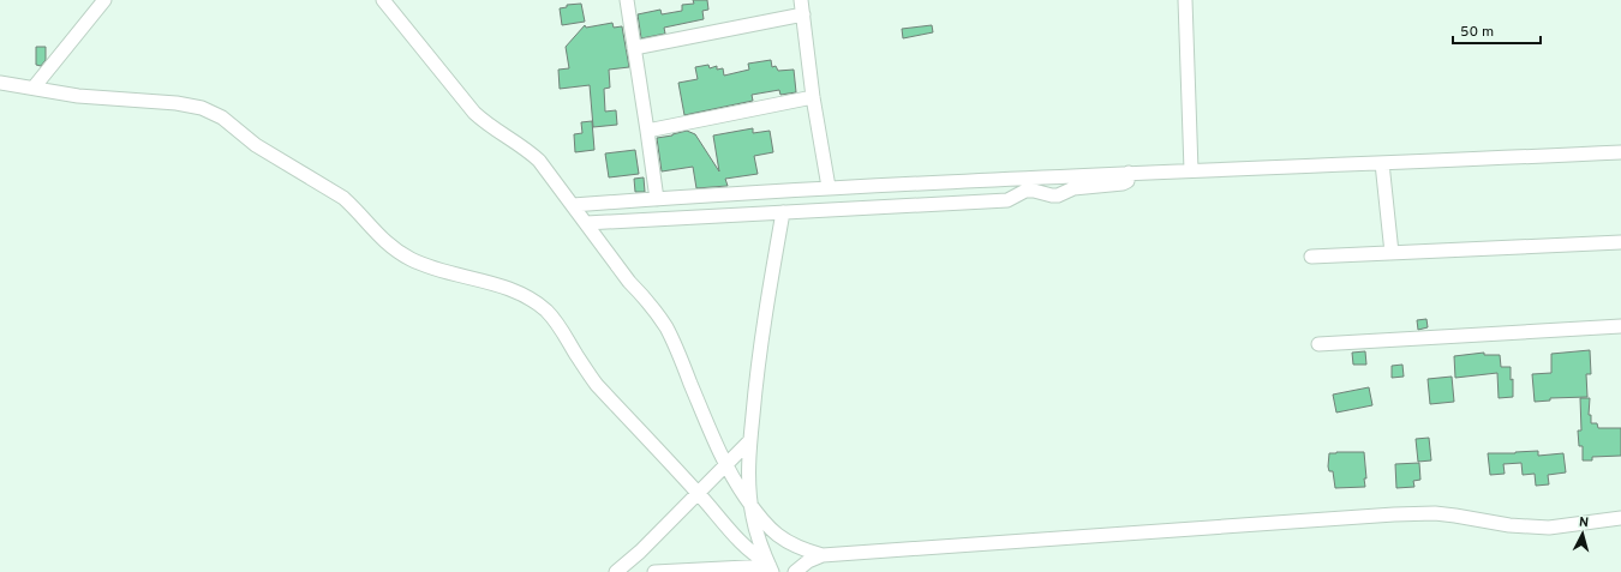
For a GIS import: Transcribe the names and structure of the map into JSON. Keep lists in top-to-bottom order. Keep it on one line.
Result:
{"scale_bar":"50 m","north":"top"}
